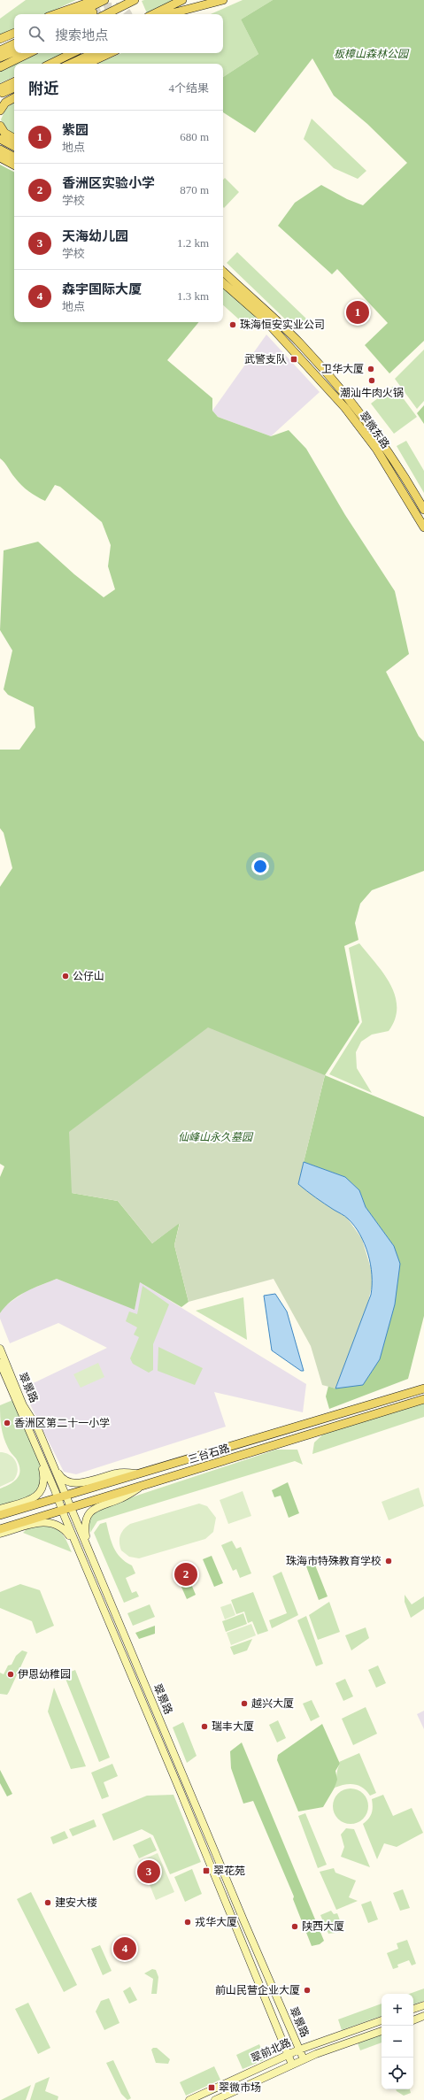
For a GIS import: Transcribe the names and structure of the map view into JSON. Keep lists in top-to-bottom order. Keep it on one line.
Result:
{"streets":{"main road":["翠微东路","翠景路","三台石路","翠前北路"]},"crossings":[["翠景路","三台石路"],["翠景路","翠前北路"]],"parks":["板樟山森林公园","仙峰山永久墓园"],"places":{"other":["珠海恒安实业公司","卫华大厦","潮汕牛肉火锅","公仔山","香洲区第二十一小学","珠海市特殊教育学校","伊恩幼稚园","越兴大厦","瑞丰大厦","建安大楼","戎华大厦","陕西大厦","前山民营企业大厦"],"transit":["武警支队","翠花苑","翠微市场"]},"page":{"search":"搜索地点","heading":["附近","4个结果"],"list":[{"mark":"1","name":"紫园","note":"地点","value":"680 m"},{"mark":"2","name":"香洲区实验小学","note":"学校","value":"870 m"},{"mark":"3","name":"天海幼儿园","note":"学校","value":"1.2 km"},{"mark":"4","name":"森宇国际大厦","note":"地点","value":"1.3 km"}],"pins":["1","2","3","4"],"map_buttons":["+","−"]}}
